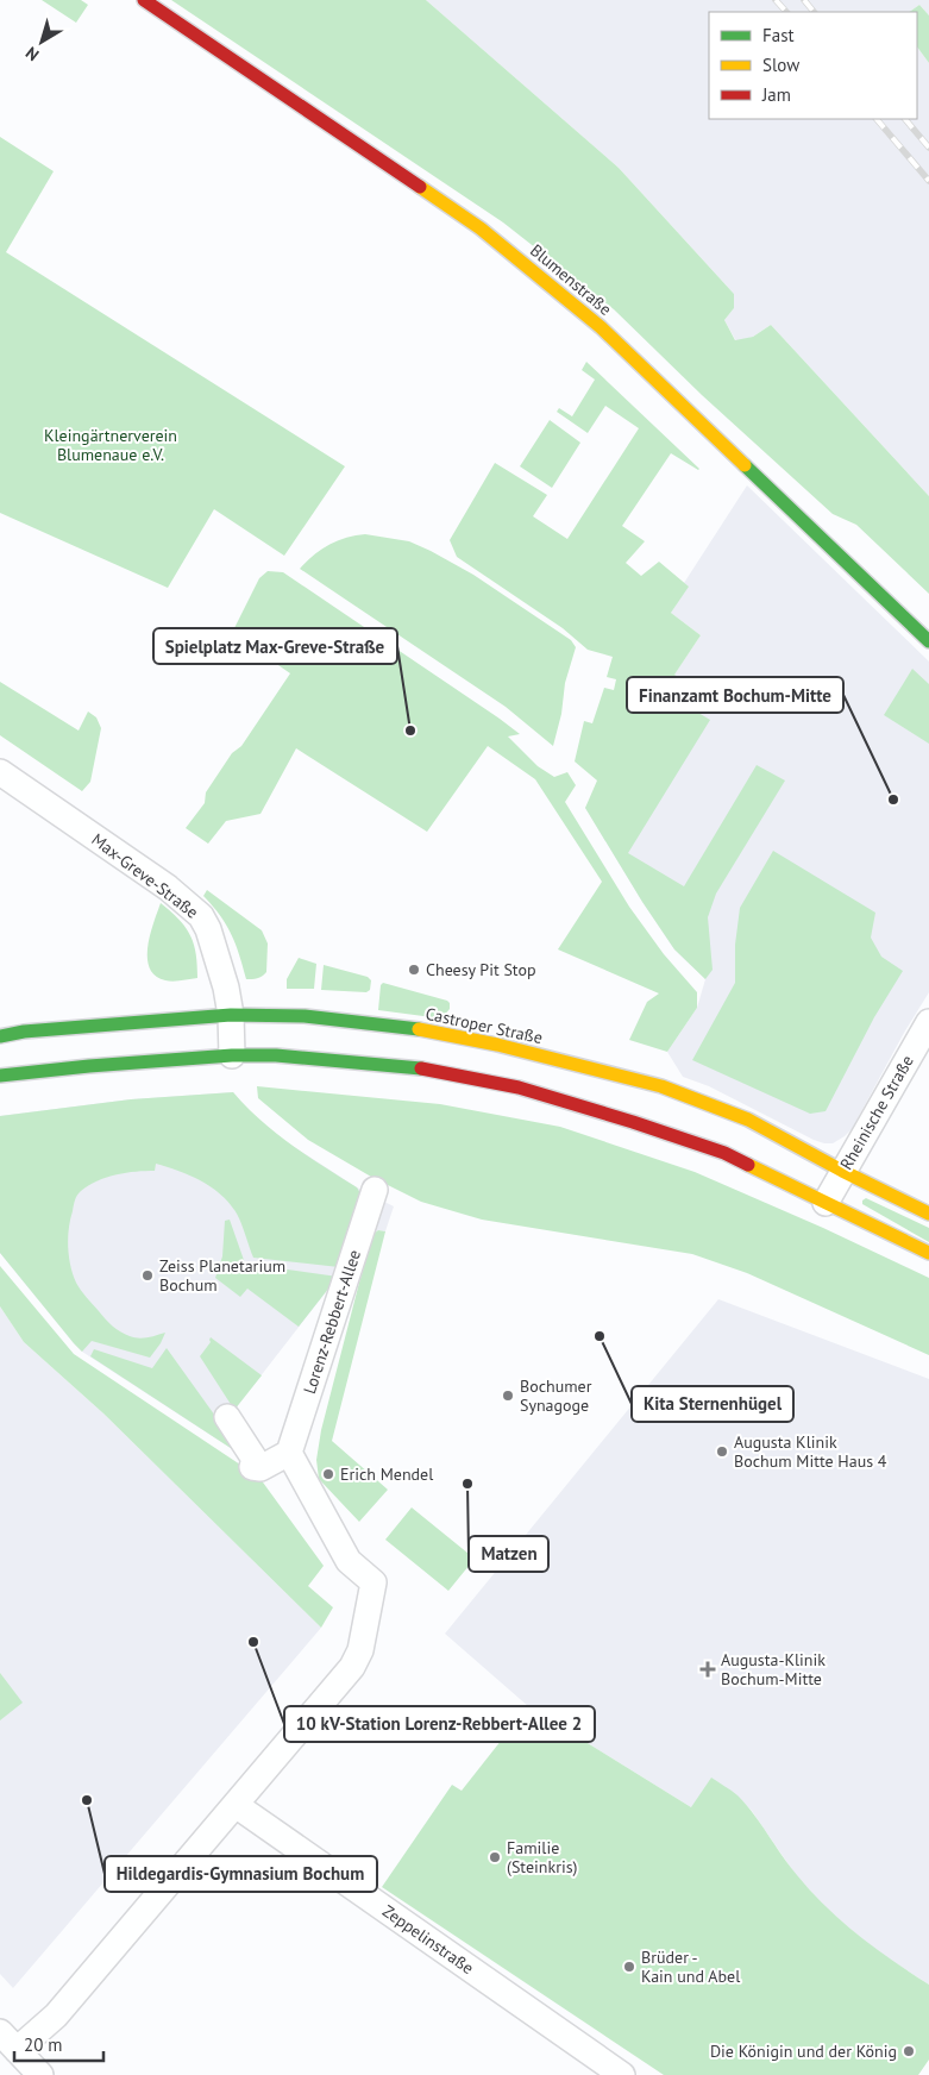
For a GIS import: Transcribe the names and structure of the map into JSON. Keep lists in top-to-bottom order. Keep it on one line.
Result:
{"streets":{"main road":["Blumenstraße","Castroper Straße"],"street":["Max-Greve-Straße","Rheinische Straße","Lorenz-Rebbert-Allee","Zeppelinstraße"]},"crossings":[["Max-Greve-Straße","Castroper Straße"],["Castroper Straße","Rheinische Straße"]],"parks":["Kleingärtnerverein Blumenaue e.V."],"places":{"other":["Spielplatz Max-Greve-Straße","Finanzamt Bochum-Mitte","Cheesy Pit Stop","Zeiss Planetarium Bochum","Kita Sternenhügel","Bochumer Synagoge","Augusta Klinik Bochum Mitte Haus 4","Erich Mendel","Matzen","10 kV-Station Lorenz-Rebbert-Allee 2","Hildegardis-Gymnasium Bochum","Familie (Steinkris)","Brüder - Kain und Abel","Die Königin und der König"],"health":["Augusta-Klinik Bochum-Mitte"]},"legend":["Fast","Slow","Jam"],"scale_bar":"20 m","north":"bottom left"}
